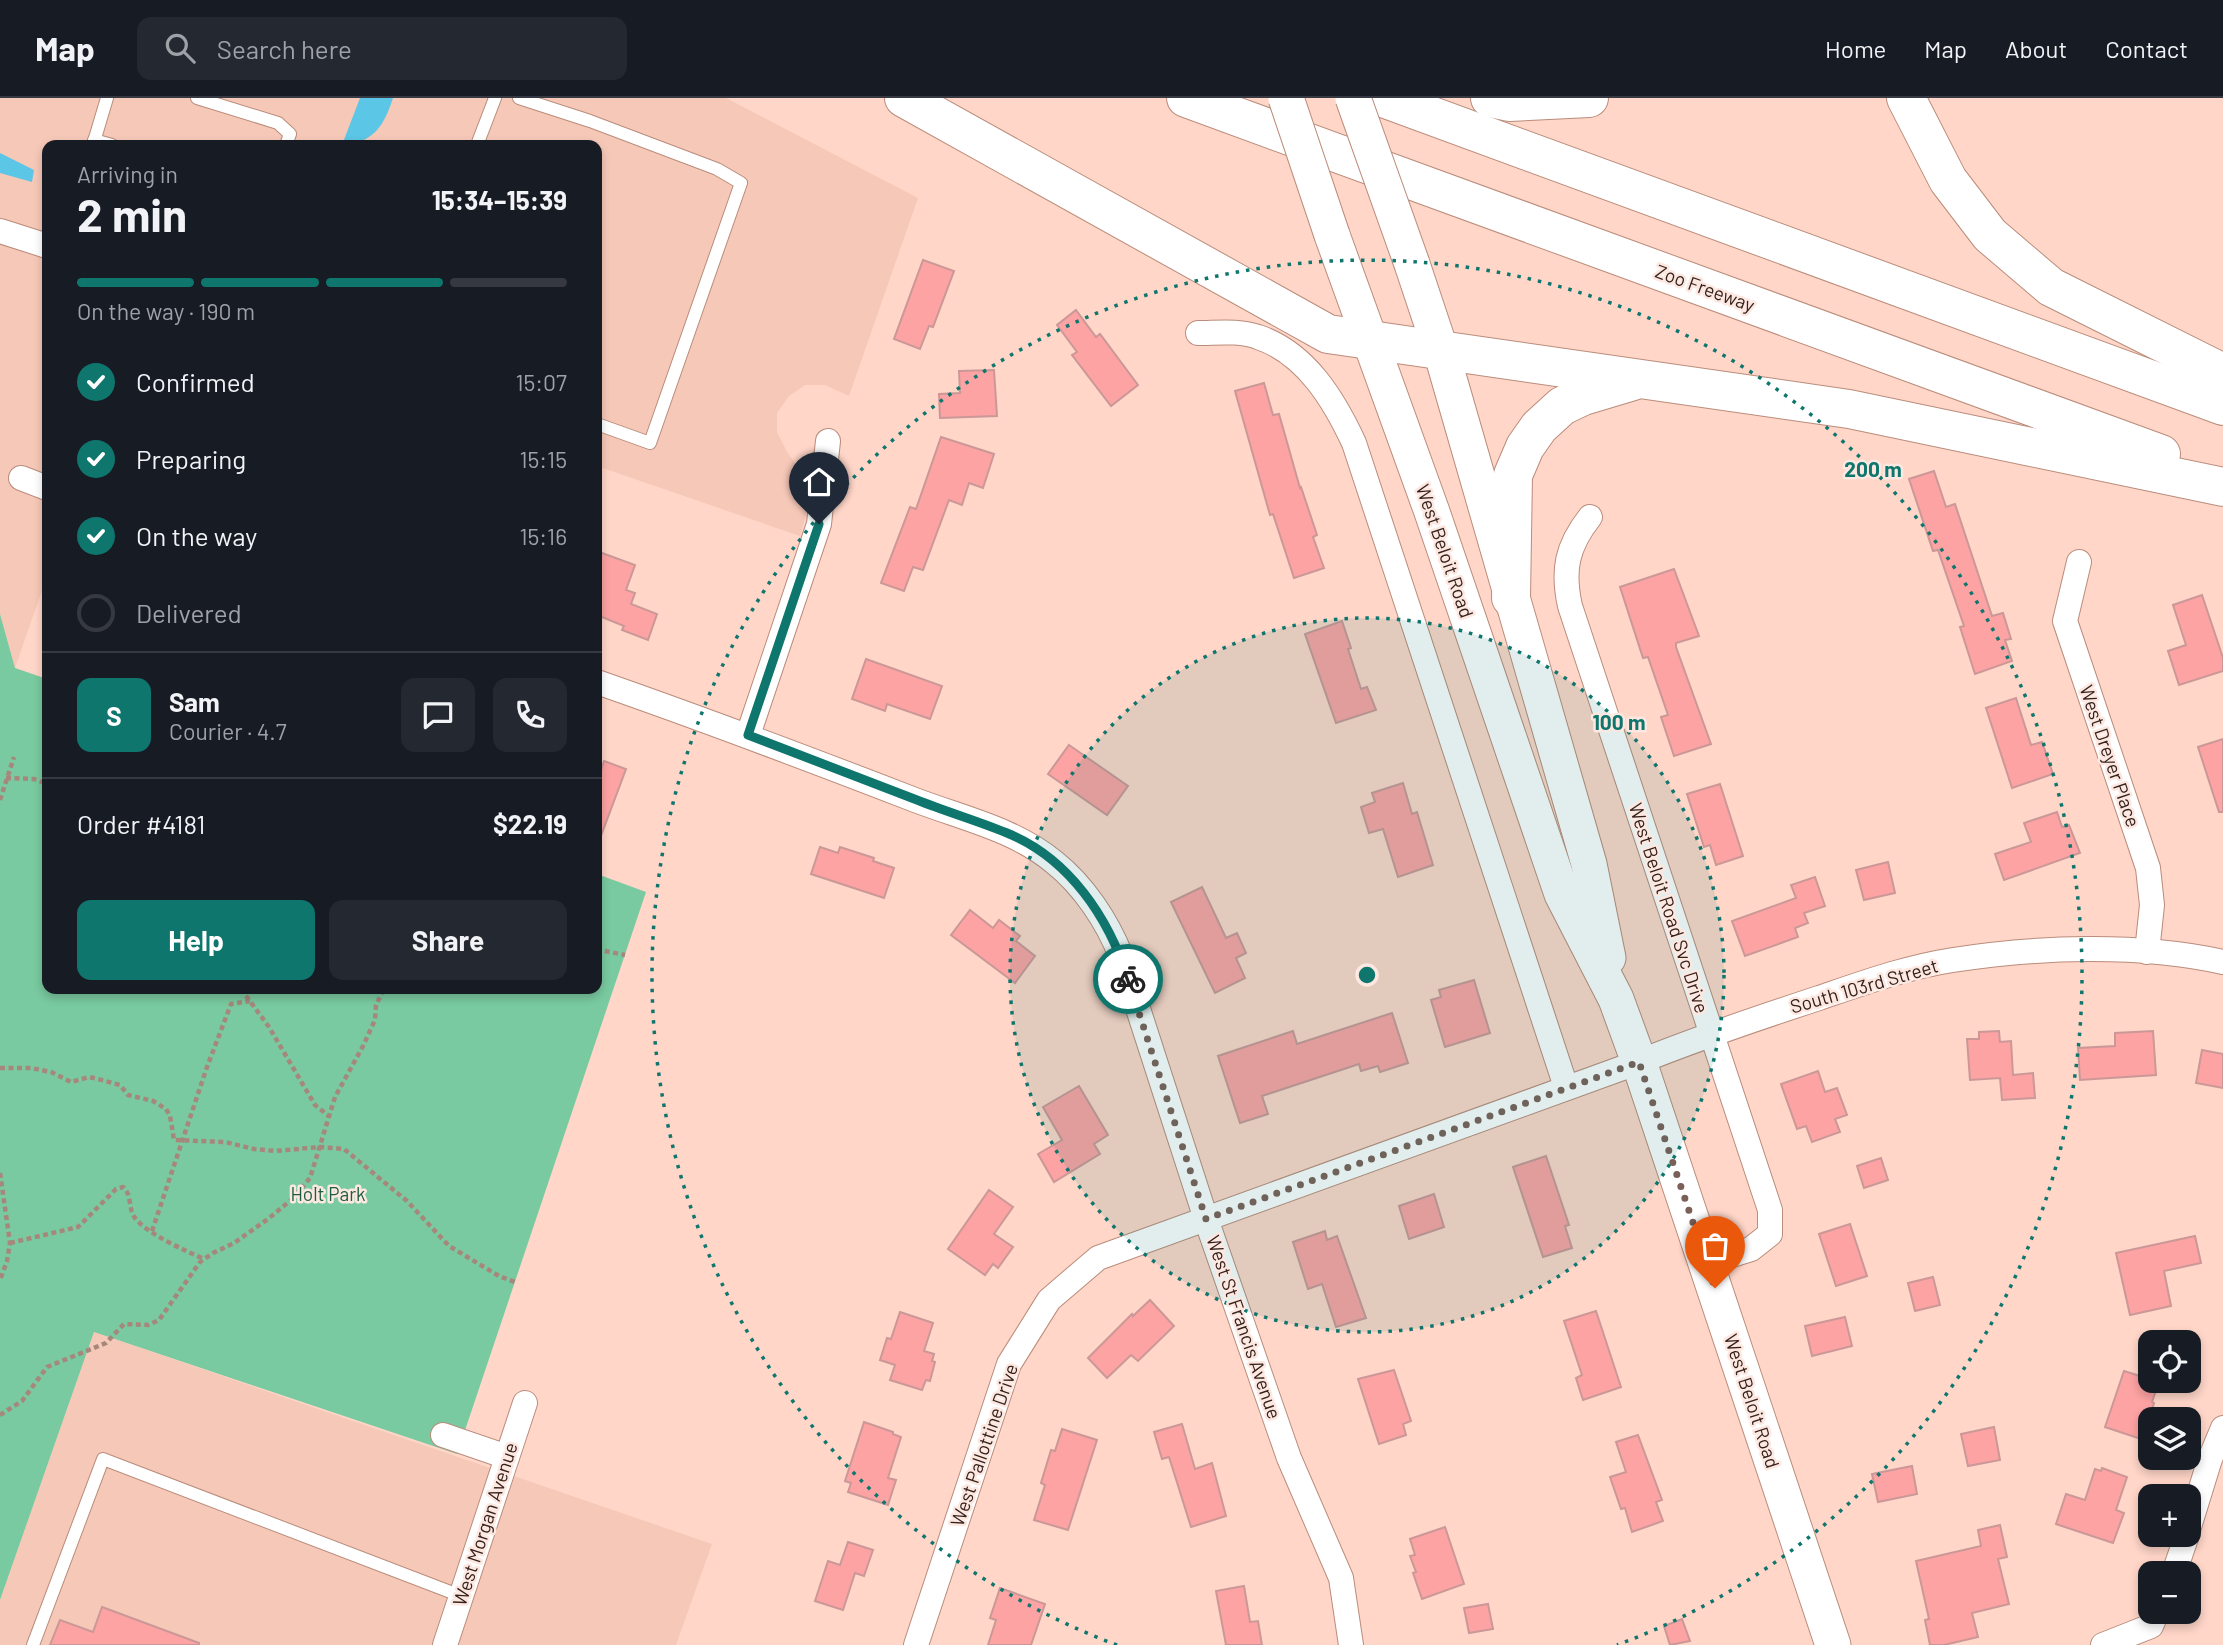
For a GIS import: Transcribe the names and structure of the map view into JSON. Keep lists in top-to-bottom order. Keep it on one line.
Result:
{"streets":{"highway":["Zoo Freeway"],"main road":["West Beloit Road"],"street":["West Dreyer Place","West Beloit Road Svc Drive","South 103rd Street","West St Francis Avenue","West Pallottine Drive","West Morgan Avenue"]},"crossings":[["West Beloit Road","West Beloit Road Svc Drive"],["West Beloit Road","South 103rd Street"],["West Beloit Road","West Pallottine Drive"],["West Dreyer Place","South 103rd Street"],["West Beloit Road Svc Drive","South 103rd Street"],["South 103rd Street","West Pallottine Drive"],["West St Francis Avenue","West Pallottine Drive"]],"parks":["Holt Park"],"page":{"header":"Map","search":"Search here","nav":["Home","Map","About","Contact"],"heading":["2 min","Arriving in","15:34–15:39"],"panel":["Sam","Courier · 4.7","Order #4181","$22.19"],"bar":"On the way · 190 m","list":[["Confirmed","15:07"],["Preparing","15:15"],["On the way","15:16"],"Delivered"],"round":"S","buttons":["Help","Share"],"map_buttons":["+","−"]},"rings":["200 m","100 m"]}
